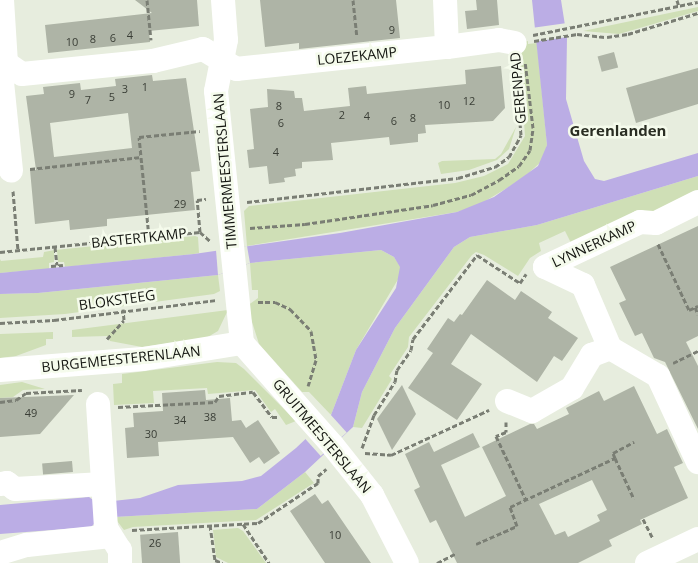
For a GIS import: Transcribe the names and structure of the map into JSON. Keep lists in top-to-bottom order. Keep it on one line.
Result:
{"streets":{"street":["LOEZEKAMP","TIMMERMEESTERSLAAN","LYNNERKAMP","BURGEMEESTERENLAAN","GRUITMEESTERSLAAN"],"path":["GERENPAD","BASTERTKAMP","BLOKSTEEG"]},"crossings":[["LOEZEKAMP","GERENPAD"],["LOEZEKAMP","TIMMERMEESTERSLAAN"],["GERENPAD","TIMMERMEESTERSLAAN"],["GERENPAD","BASTERTKAMP"],["TIMMERMEESTERSLAAN","BASTERTKAMP"],["TIMMERMEESTERSLAAN","BLOKSTEEG"],["TIMMERMEESTERSLAAN","BURGEMEESTERENLAAN"],["TIMMERMEESTERSLAAN","GRUITMEESTERSLAAN"],["BURGEMEESTERENLAAN","GRUITMEESTERSLAAN"]],"districts":["Gerenlanden"],"house_numbers":["9","4","6","8","10","1","3","9","5","7","12","10","8","2","4","8","6","6","4","29","49","38","34","30","10","26"]}
